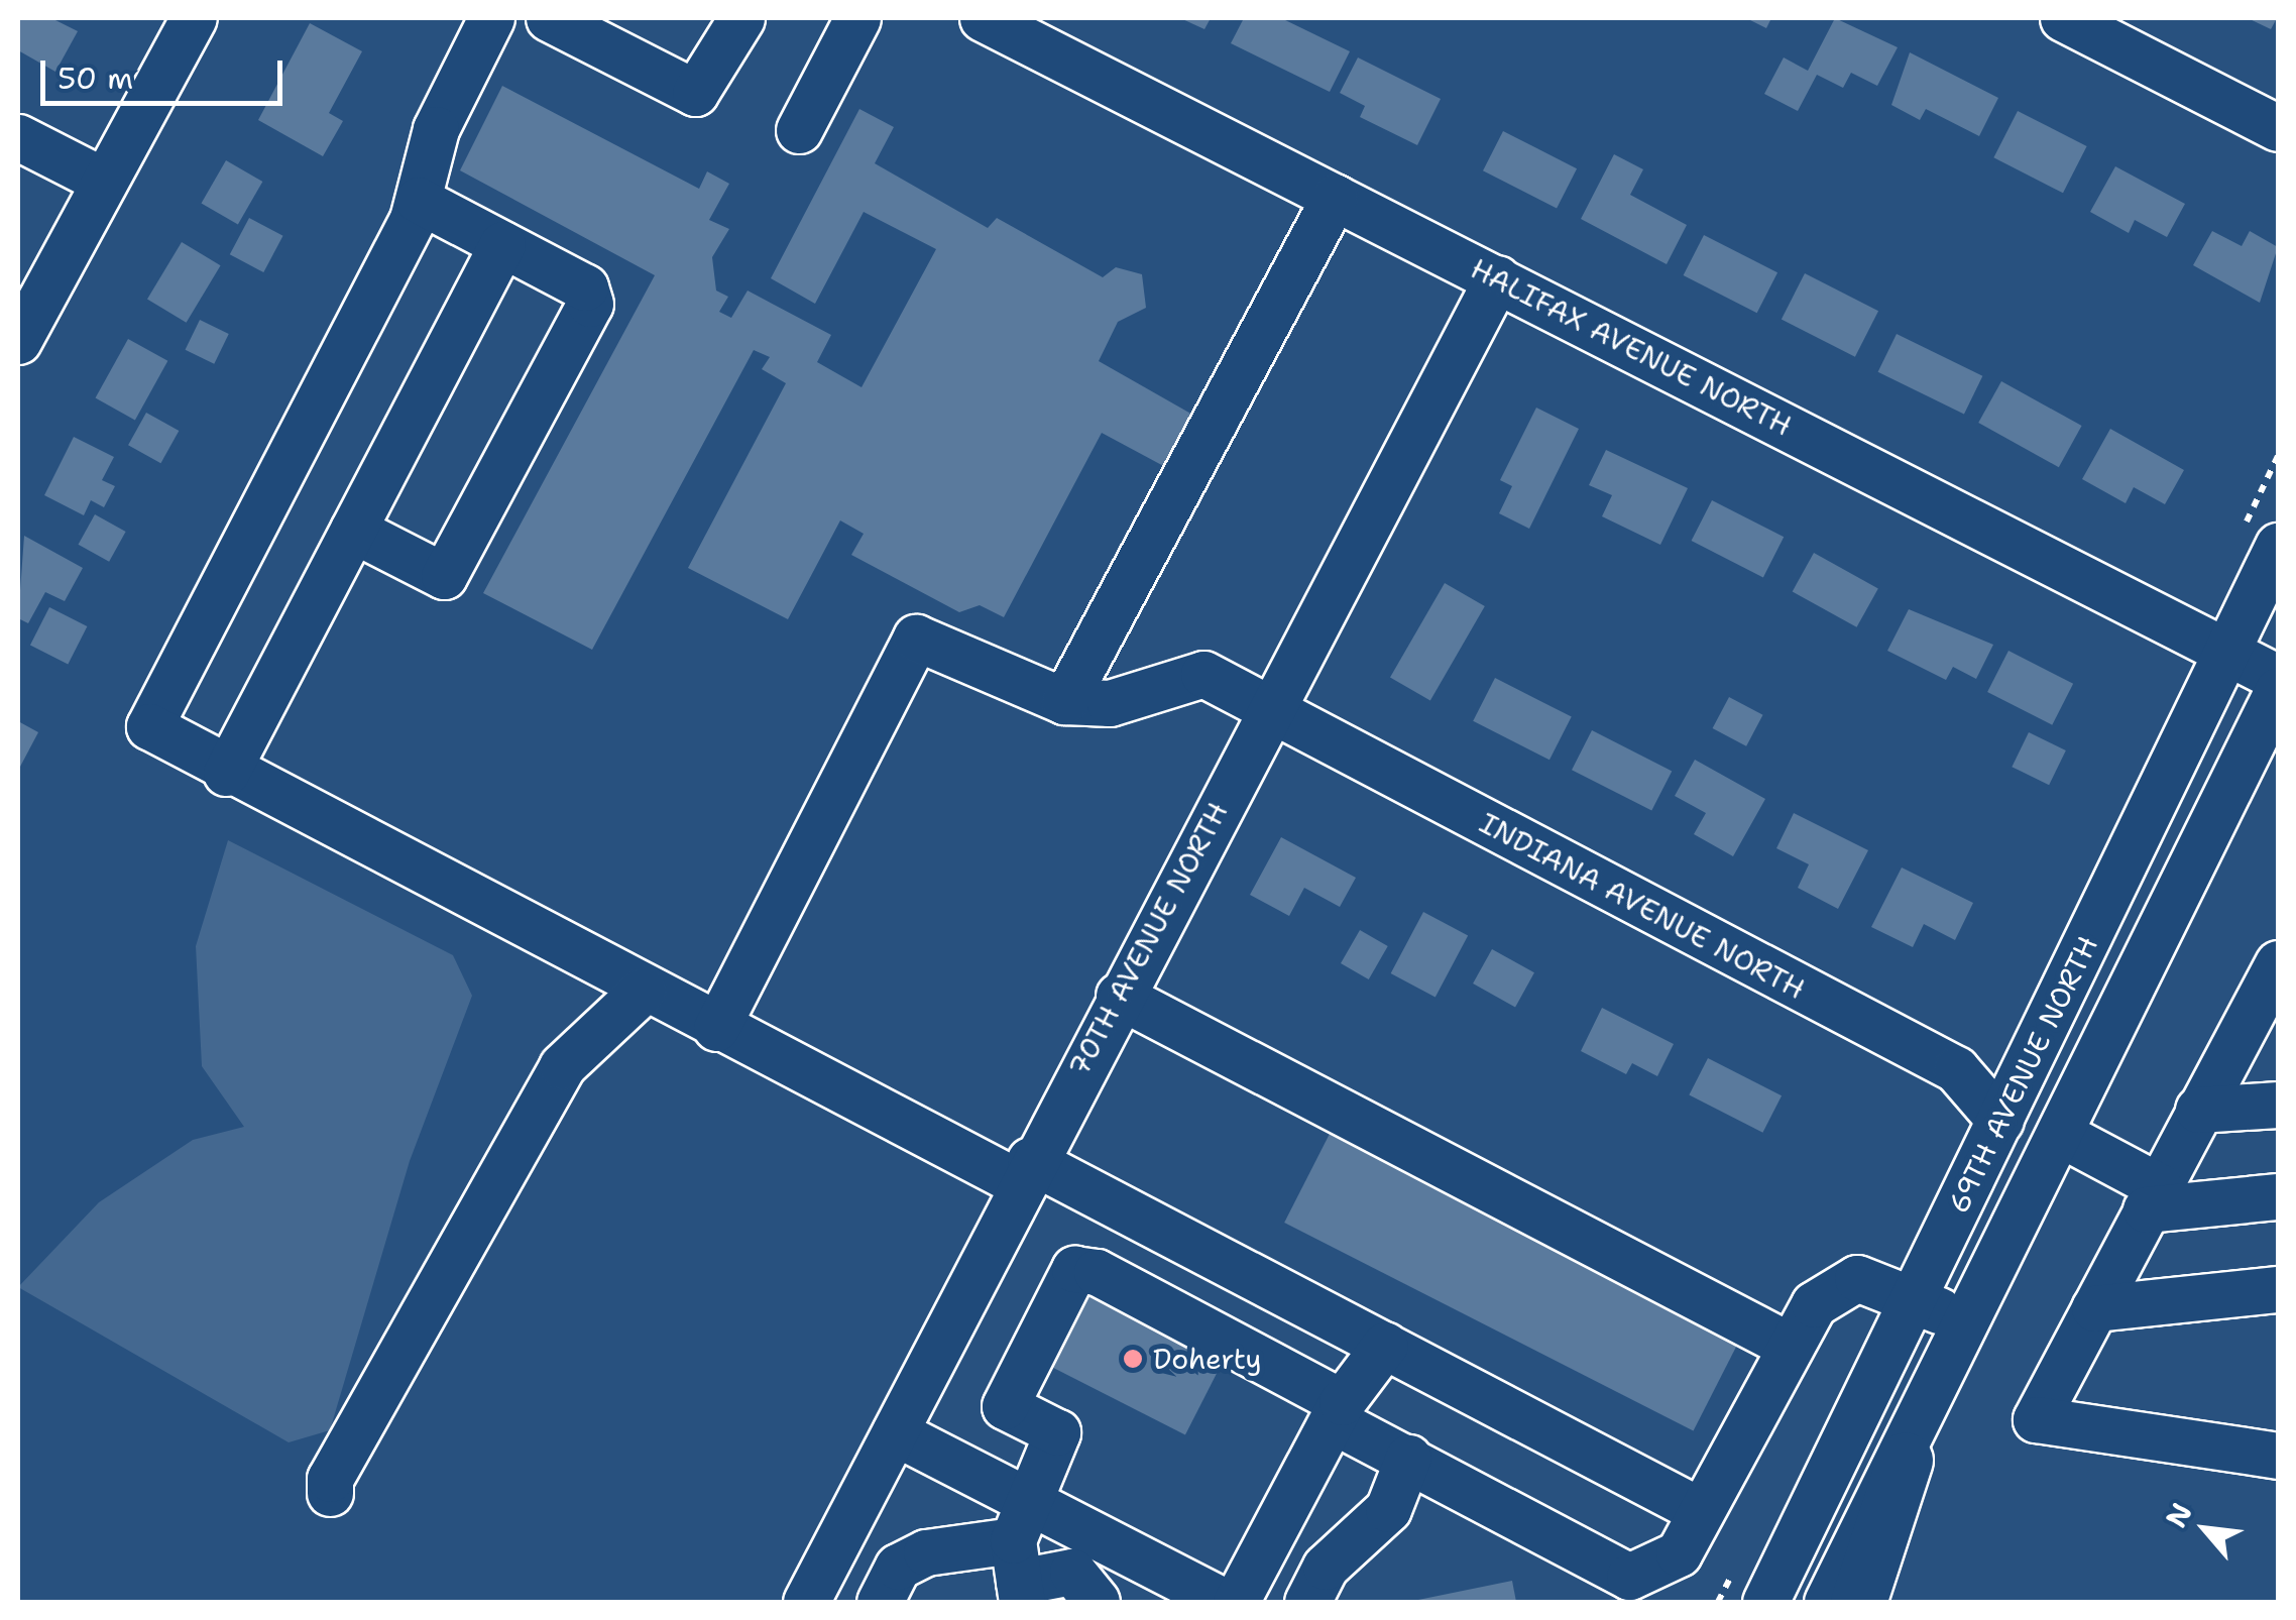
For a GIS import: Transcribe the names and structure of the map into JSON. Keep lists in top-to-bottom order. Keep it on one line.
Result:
{"streets":{"street":["HALIFAX AVENUE NORTH","INDIANA AVENUE NORTH","70TH AVENUE NORTH","69TH AVENUE NORTH"]},"crossings":[["HALIFAX AVENUE NORTH","70TH AVENUE NORTH"],["HALIFAX AVENUE NORTH","69TH AVENUE NORTH"],["INDIANA AVENUE NORTH","70TH AVENUE NORTH"],["INDIANA AVENUE NORTH","69TH AVENUE NORTH"]],"places":["Doherty"],"scale_bar":"50 m","north":"top left"}
